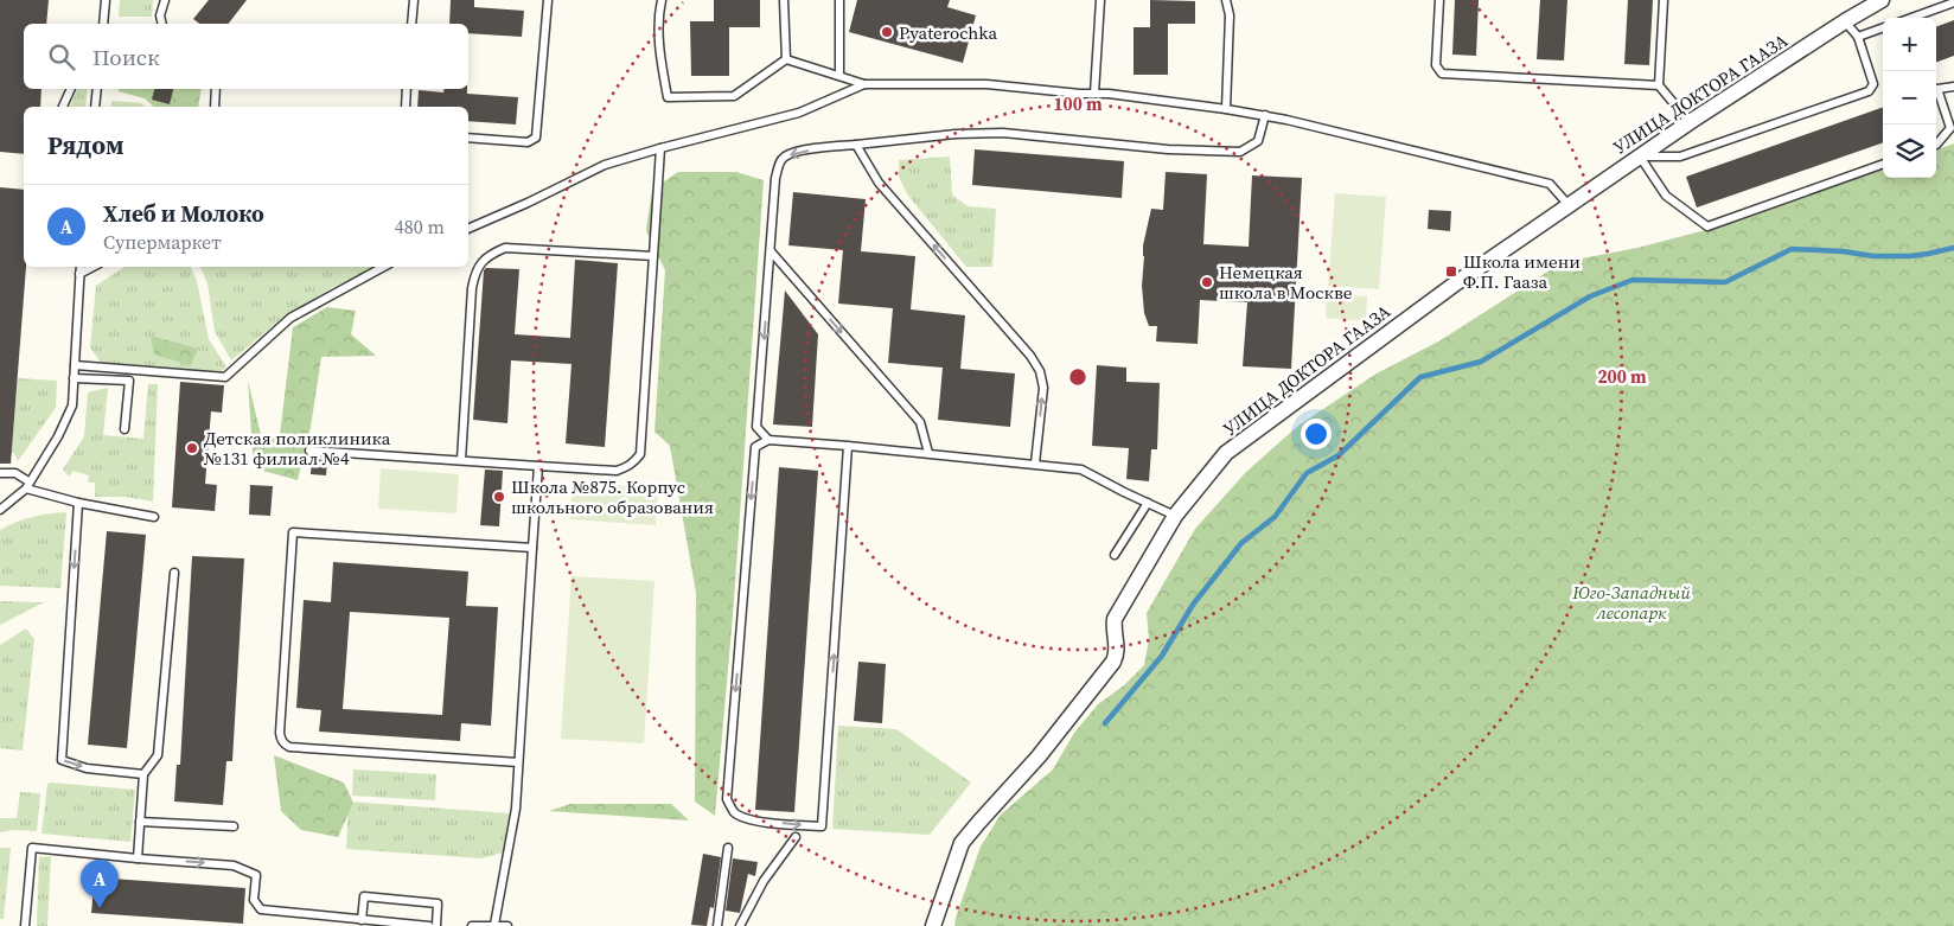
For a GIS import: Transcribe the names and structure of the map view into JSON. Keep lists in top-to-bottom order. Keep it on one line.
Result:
{"streets":{"street":["УЛИЦА ДОКТОРА ГААЗА"]},"parks":["Юго-Западный лесопарк"],"places":{"other":["Pyaterochka","Немецкая школа в Москве","Детская поликлиника №131 филиал №4","Школа №875. Корпус школьного образования"],"transit":["Школа имени Ф.П. Гааза"]},"page":{"map_buttons":["+","−"],"search":"Поиск","heading":"Рядом","list":[{"mark":"A","name":"Хлеб и Молоко","note":"Супермаркет","value":"480 m"}],"pins":"A"},"rings":["100 m","200 m"]}
